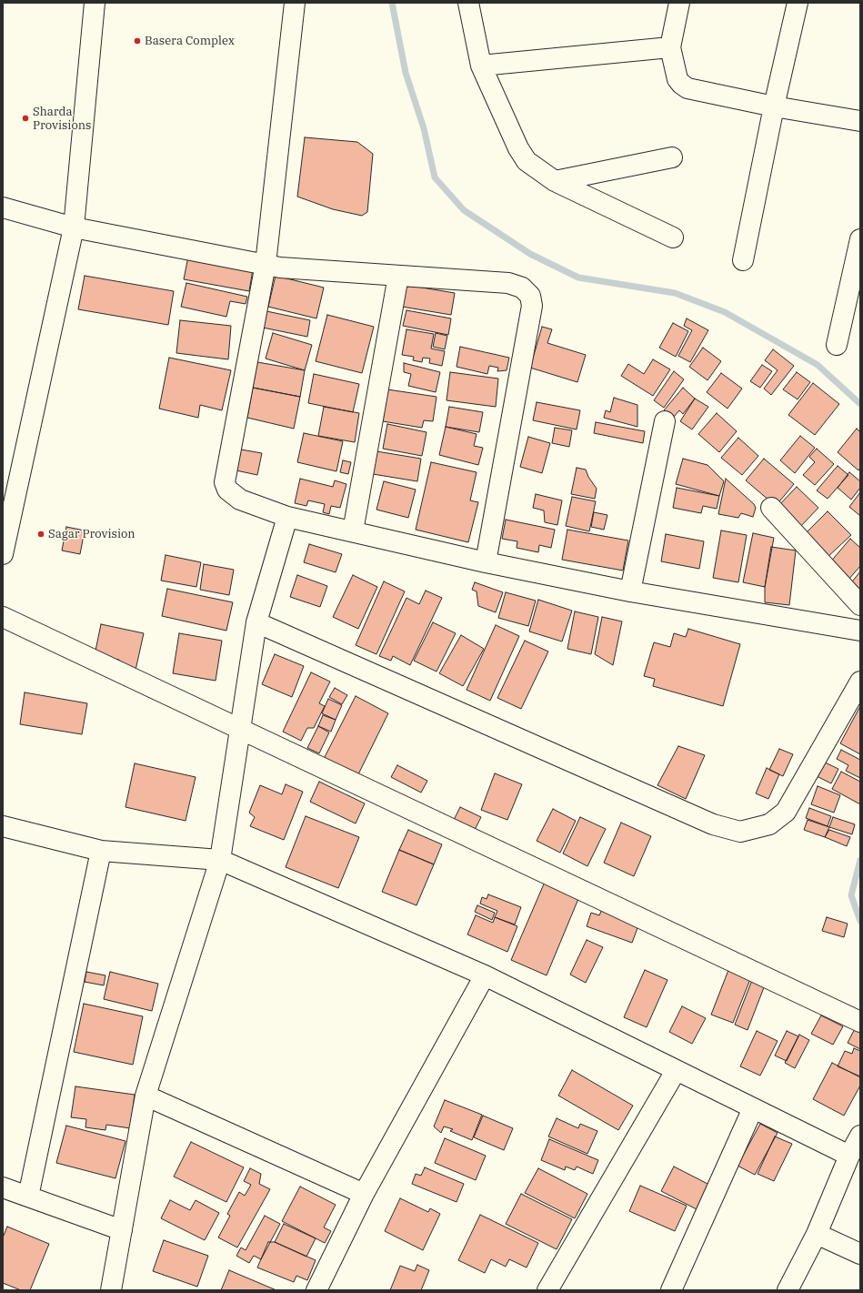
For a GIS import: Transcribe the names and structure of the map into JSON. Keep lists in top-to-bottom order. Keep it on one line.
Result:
{"places":["Basera Complex","Sharda Provisions","Sagar Provision"]}
